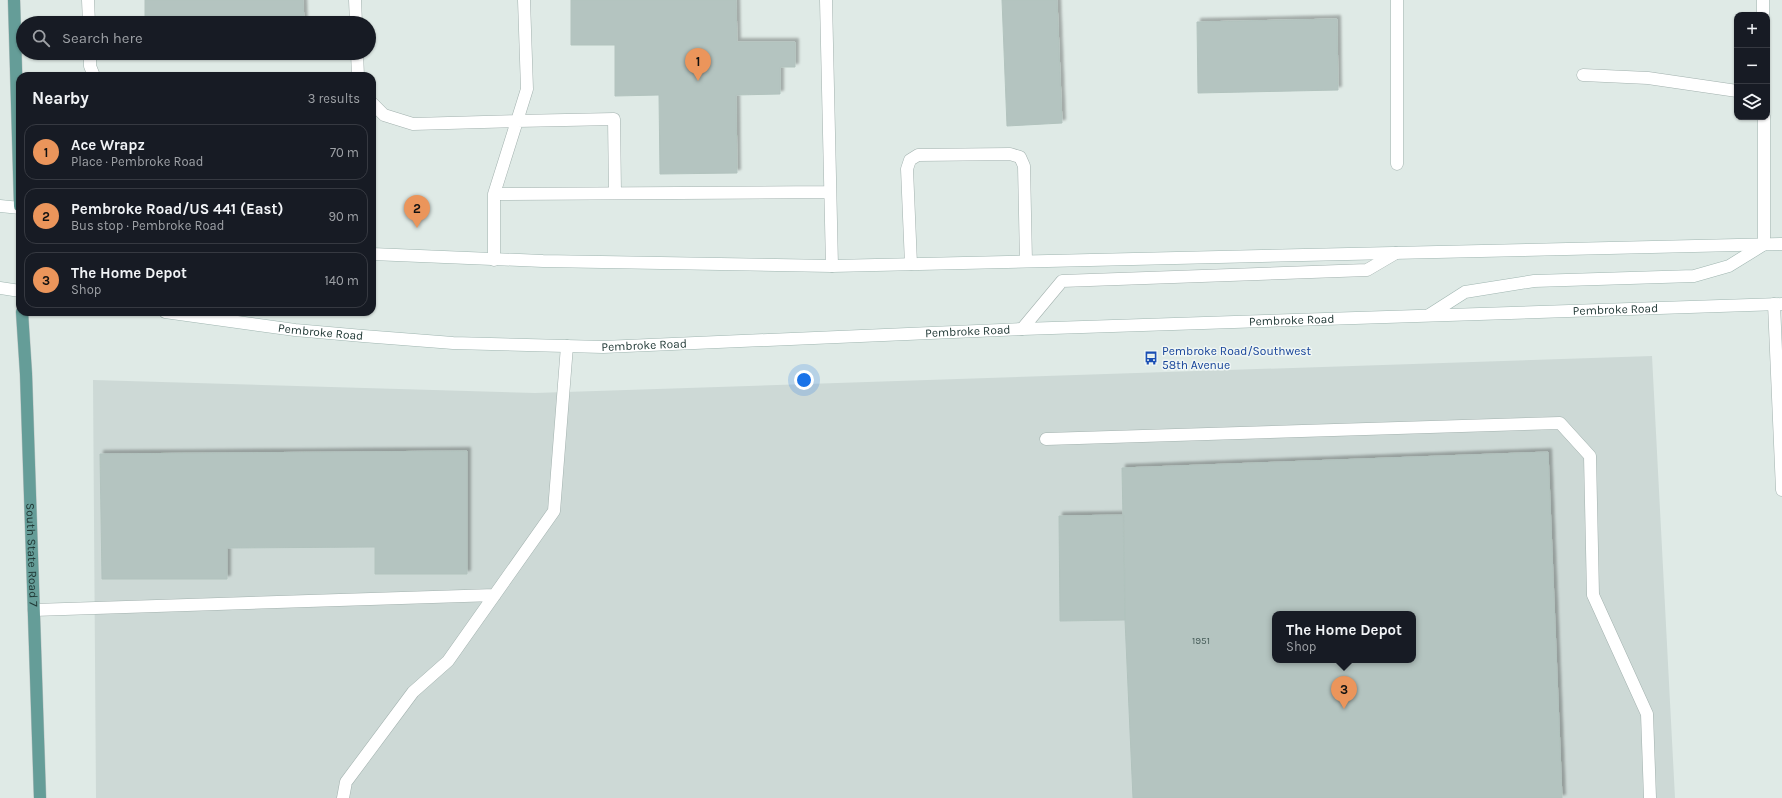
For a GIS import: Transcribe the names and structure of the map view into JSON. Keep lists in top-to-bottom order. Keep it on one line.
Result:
{"streets":{"main road":["Pembroke Road","South State Road 7"]},"places":{"bus stop":["Pembroke Road/Southwest 58th Avenue"]},"house_numbers":["1951"],"page":{"map_buttons":["+","−"],"search":"Search here","pins":["1","2","3"],"heading":["Nearby","3 results"],"list":[{"mark":"1","name":"Ace Wrapz","note":"Place · Pembroke Road","value":"70 m"},{"mark":"2","name":"Pembroke Road/US 441 (East)","note":"Bus stop · Pembroke Road","value":"90 m"},{"mark":"3","name":"The Home Depot","note":"Shop","value":"140 m"}],"popup":["The Home Depot","Shop"]}}
